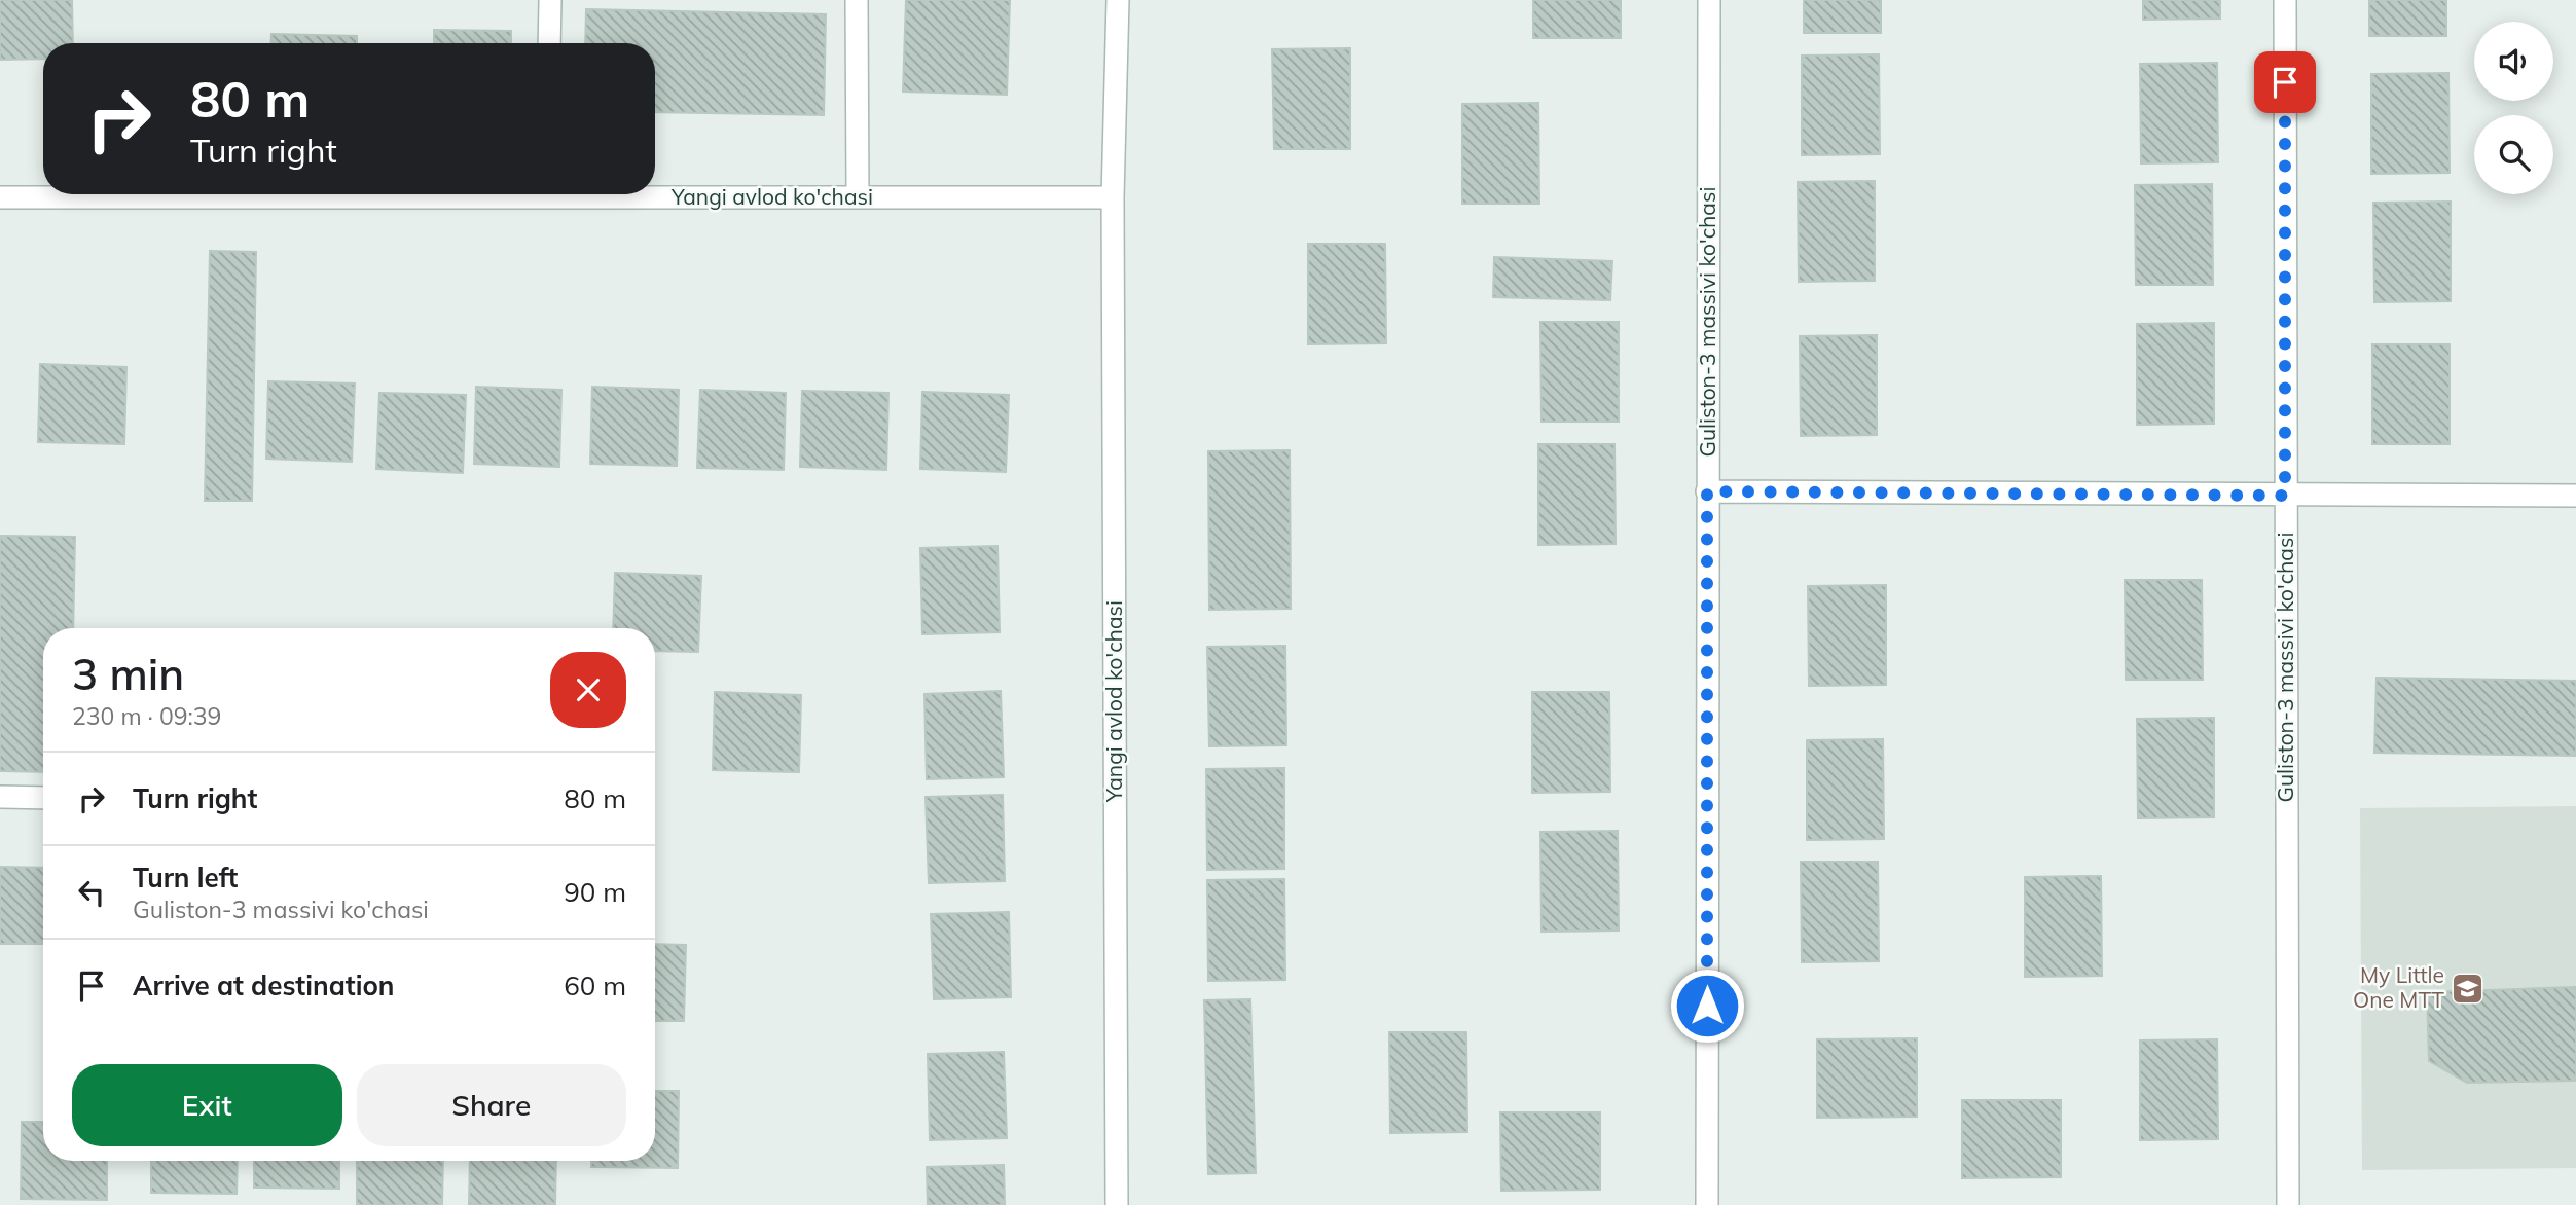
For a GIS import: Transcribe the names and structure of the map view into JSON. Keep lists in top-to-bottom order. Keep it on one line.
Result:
{"streets":{"street":["Yangi avlod ko'chasi","Guliston-3 massivi ko'chasi"]},"places":{"school or university":["My Little One MTT"]},"page":{"turn":["80 m","Turn right"],"heading":["3 min","230 m · 09:39"],"list":[{"name":"Turn right","value":"80 m"},{"name":"Turn left","note":"Guliston-3 massivi ko'chasi","value":"90 m"},{"name":"Arrive at destination","value":"60 m"}],"buttons":["Exit","Share"]}}
